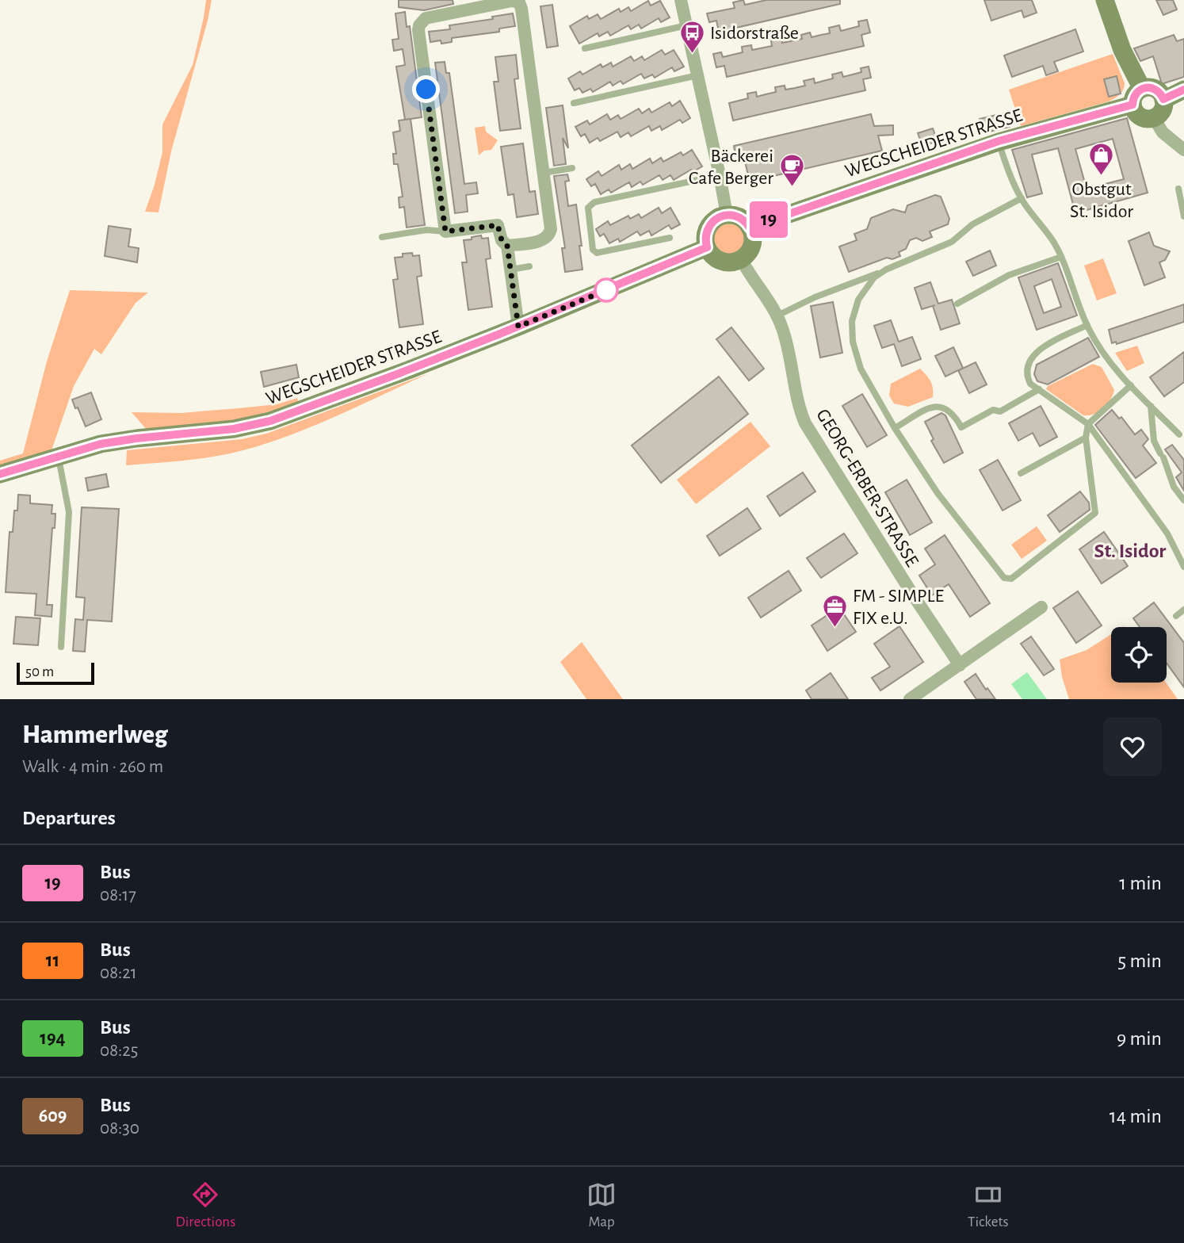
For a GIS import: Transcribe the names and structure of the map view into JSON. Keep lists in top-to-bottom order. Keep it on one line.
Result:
{"streets":{"street":["WEGSCHEIDER STRASSE","GEORG-ERBER-STRASSE"]},"crossings":[["WEGSCHEIDER STRASSE","GEORG-ERBER-STRASSE"]],"districts":["St. Isidor"],"places":{"bus stop":["Isidorstraße"],"shop":["Obstgut St. Isidor"],"cafe":["Bäckerei Cafe Berger"],"office":["FM - SIMPLE FIX e.U."]},"lines":["bus line 19"],"scale_bar":"50 m","page":{"on_map":"19","scale":"50 m","heading":[["Hammerlweg","Walk · 4 min · 260 m"],"Departures"],"list":[{"mark":"19","name":"Bus","note":"08:17","value":"1 min"},{"mark":"11","name":"Bus","note":"08:21","value":"5 min"},{"mark":"194","name":"Bus","note":"08:25","value":"9 min"},{"mark":"609","name":"Bus","note":"08:30","value":"14 min"}],"tabs":["Directions","Map","Tickets"]}}
